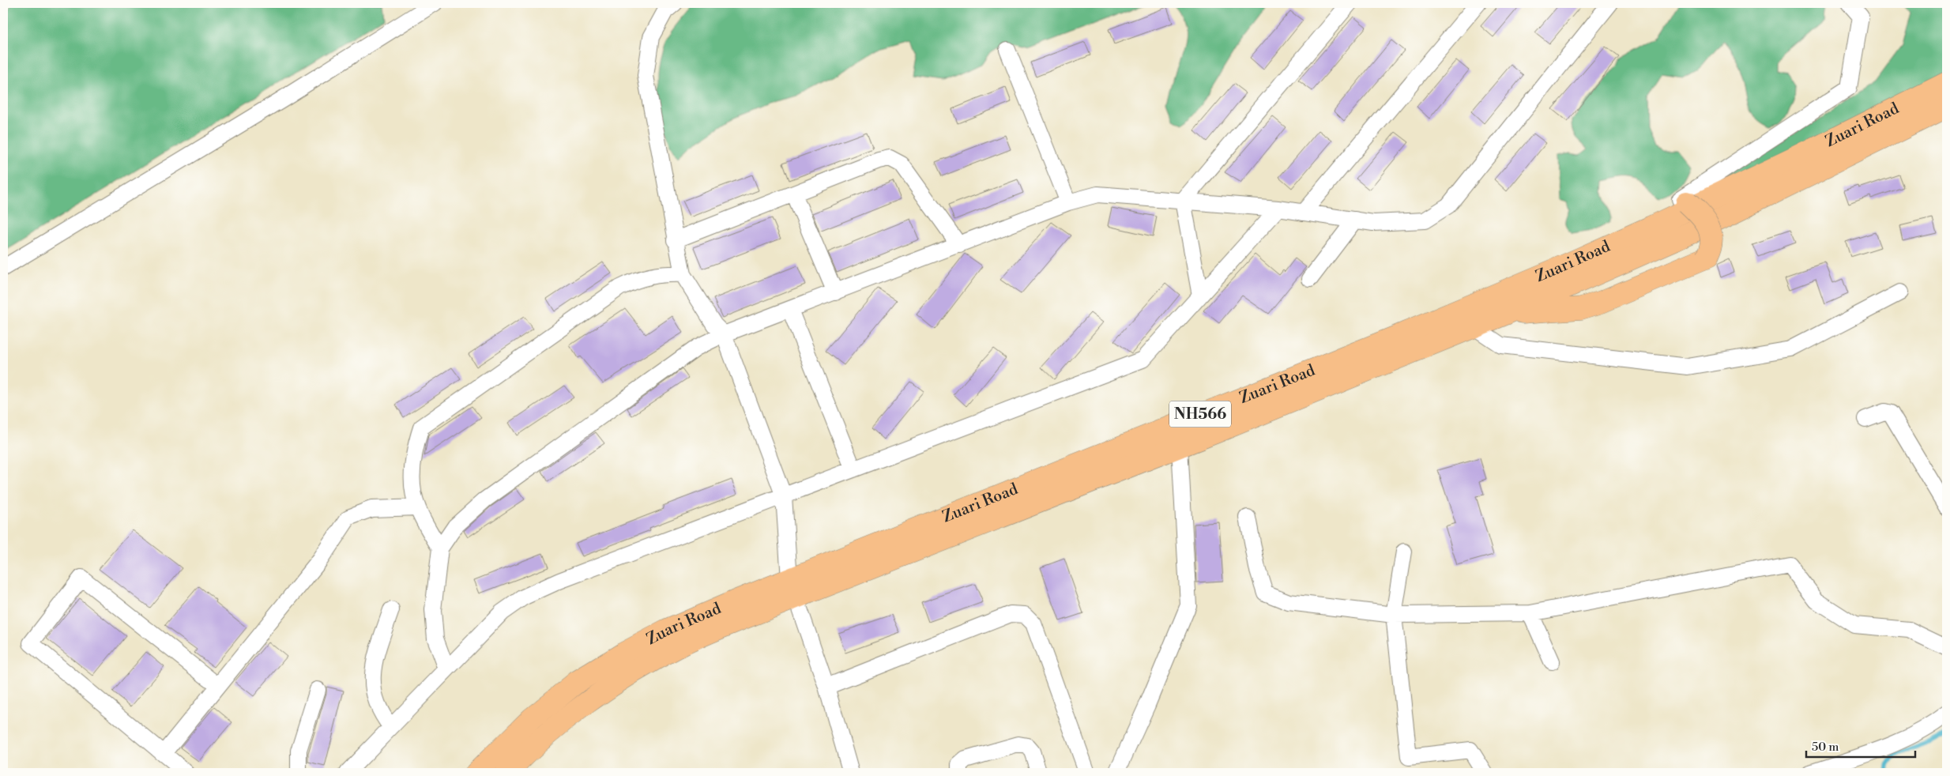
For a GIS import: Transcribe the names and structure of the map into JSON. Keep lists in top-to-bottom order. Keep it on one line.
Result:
{"streets":{"highway":["Zuari Road","NH566"]},"scale_bar":"50 m"}
